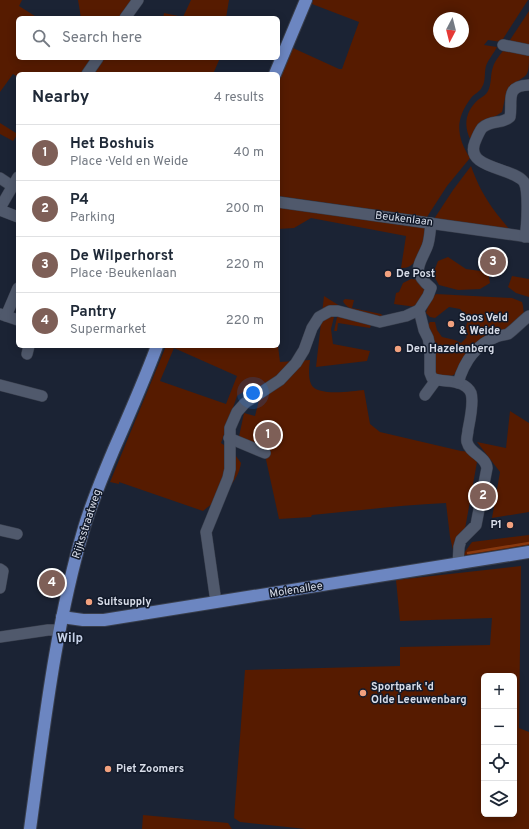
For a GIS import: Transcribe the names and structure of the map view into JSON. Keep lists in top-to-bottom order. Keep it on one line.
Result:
{"streets":{"main road":["Rijksstraatweg","Molenallee"],"street":["Beukenlaan"]},"crossings":[["Rijksstraatweg","Molenallee"]],"districts":["Wilp"],"places":["De Post","Soos Veld & Weide","Den Hazelenberg","P1","Suitsupply","Sportpark 'd Olde Leeuwenbarg","Piet Zoomers"],"north":"bottom","page":{"search":"Search here","heading":["Nearby","4 results"],"list":[{"mark":"1","name":"Het Boshuis","note":"Place · Veld en Weide","value":"40 m"},{"mark":"2","name":"P4","note":"Parking","value":"200 m"},{"mark":"3","name":"De Wilperhorst","note":"Place · Beukenlaan","value":"220 m"},{"mark":"4","name":"Pantry","note":"Supermarket","value":"220 m"}],"pins":["3","1","2","4"],"map_buttons":["+","−"]}}
